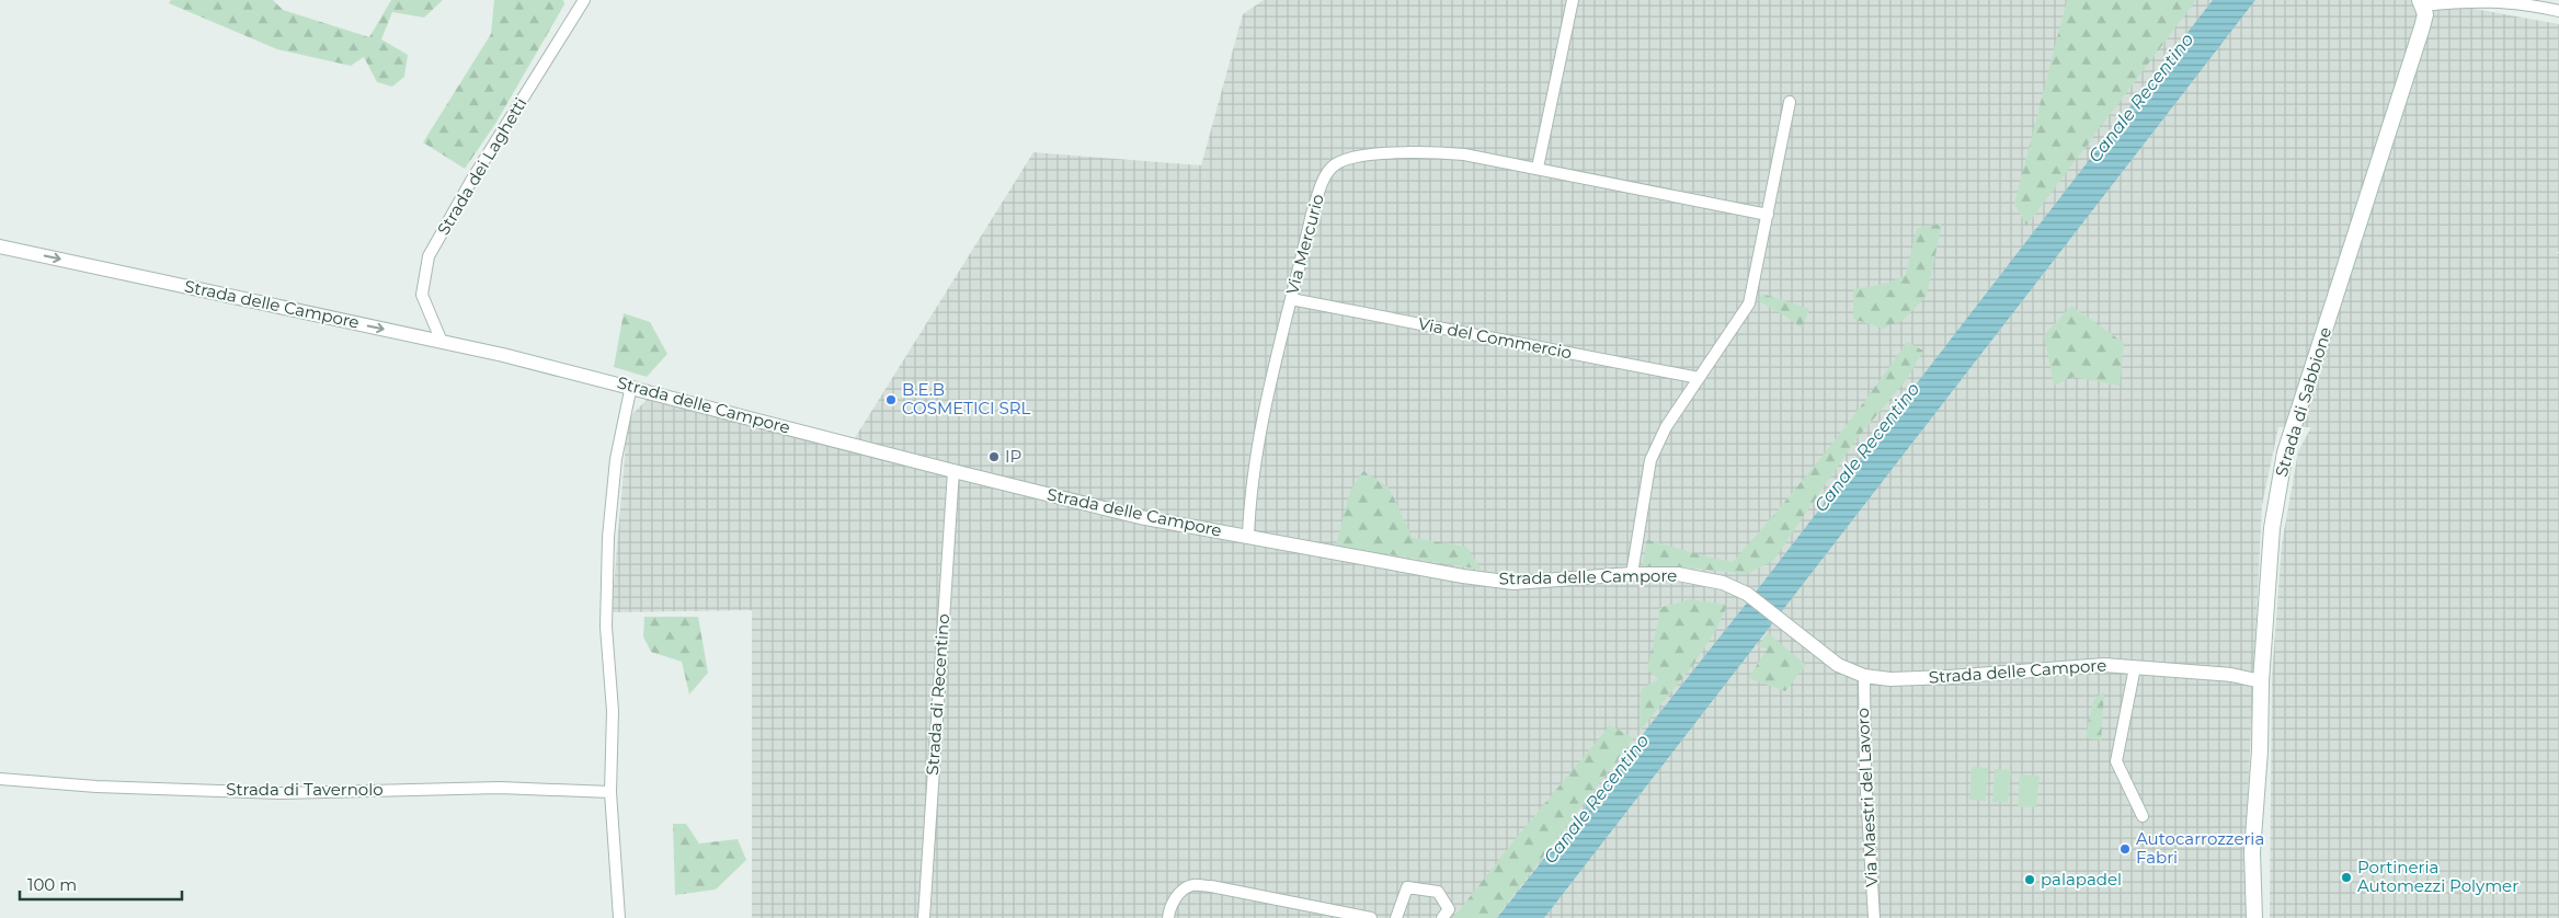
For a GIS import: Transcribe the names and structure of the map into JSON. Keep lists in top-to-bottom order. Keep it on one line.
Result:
{"streets":{"main road":["Strada di Sabbione"],"street":["Strada dei Laghetti","Via Mercurio","Strada delle Campore","Via del Commercio","Strada di Recentino","Strada di Tavernolo","Via Maestri del Lavoro"]},"crossings":[["Strada dei Laghetti","Strada delle Campore"],["Via Mercurio","Strada delle Campore"],["Via Mercurio","Via del Commercio"],["Strada delle Campore","Strada di Sabbione"],["Strada delle Campore","Strada di Recentino"],["Strada delle Campore","Via Maestri del Lavoro"]],"water":["Canale Recentino"],"places":["B.E.B COSMETICI SRL","IP","Autocarrozzeria Fabri","Portineria Automezzi Polymer","palapadel"],"scale_bar":"100 m"}
